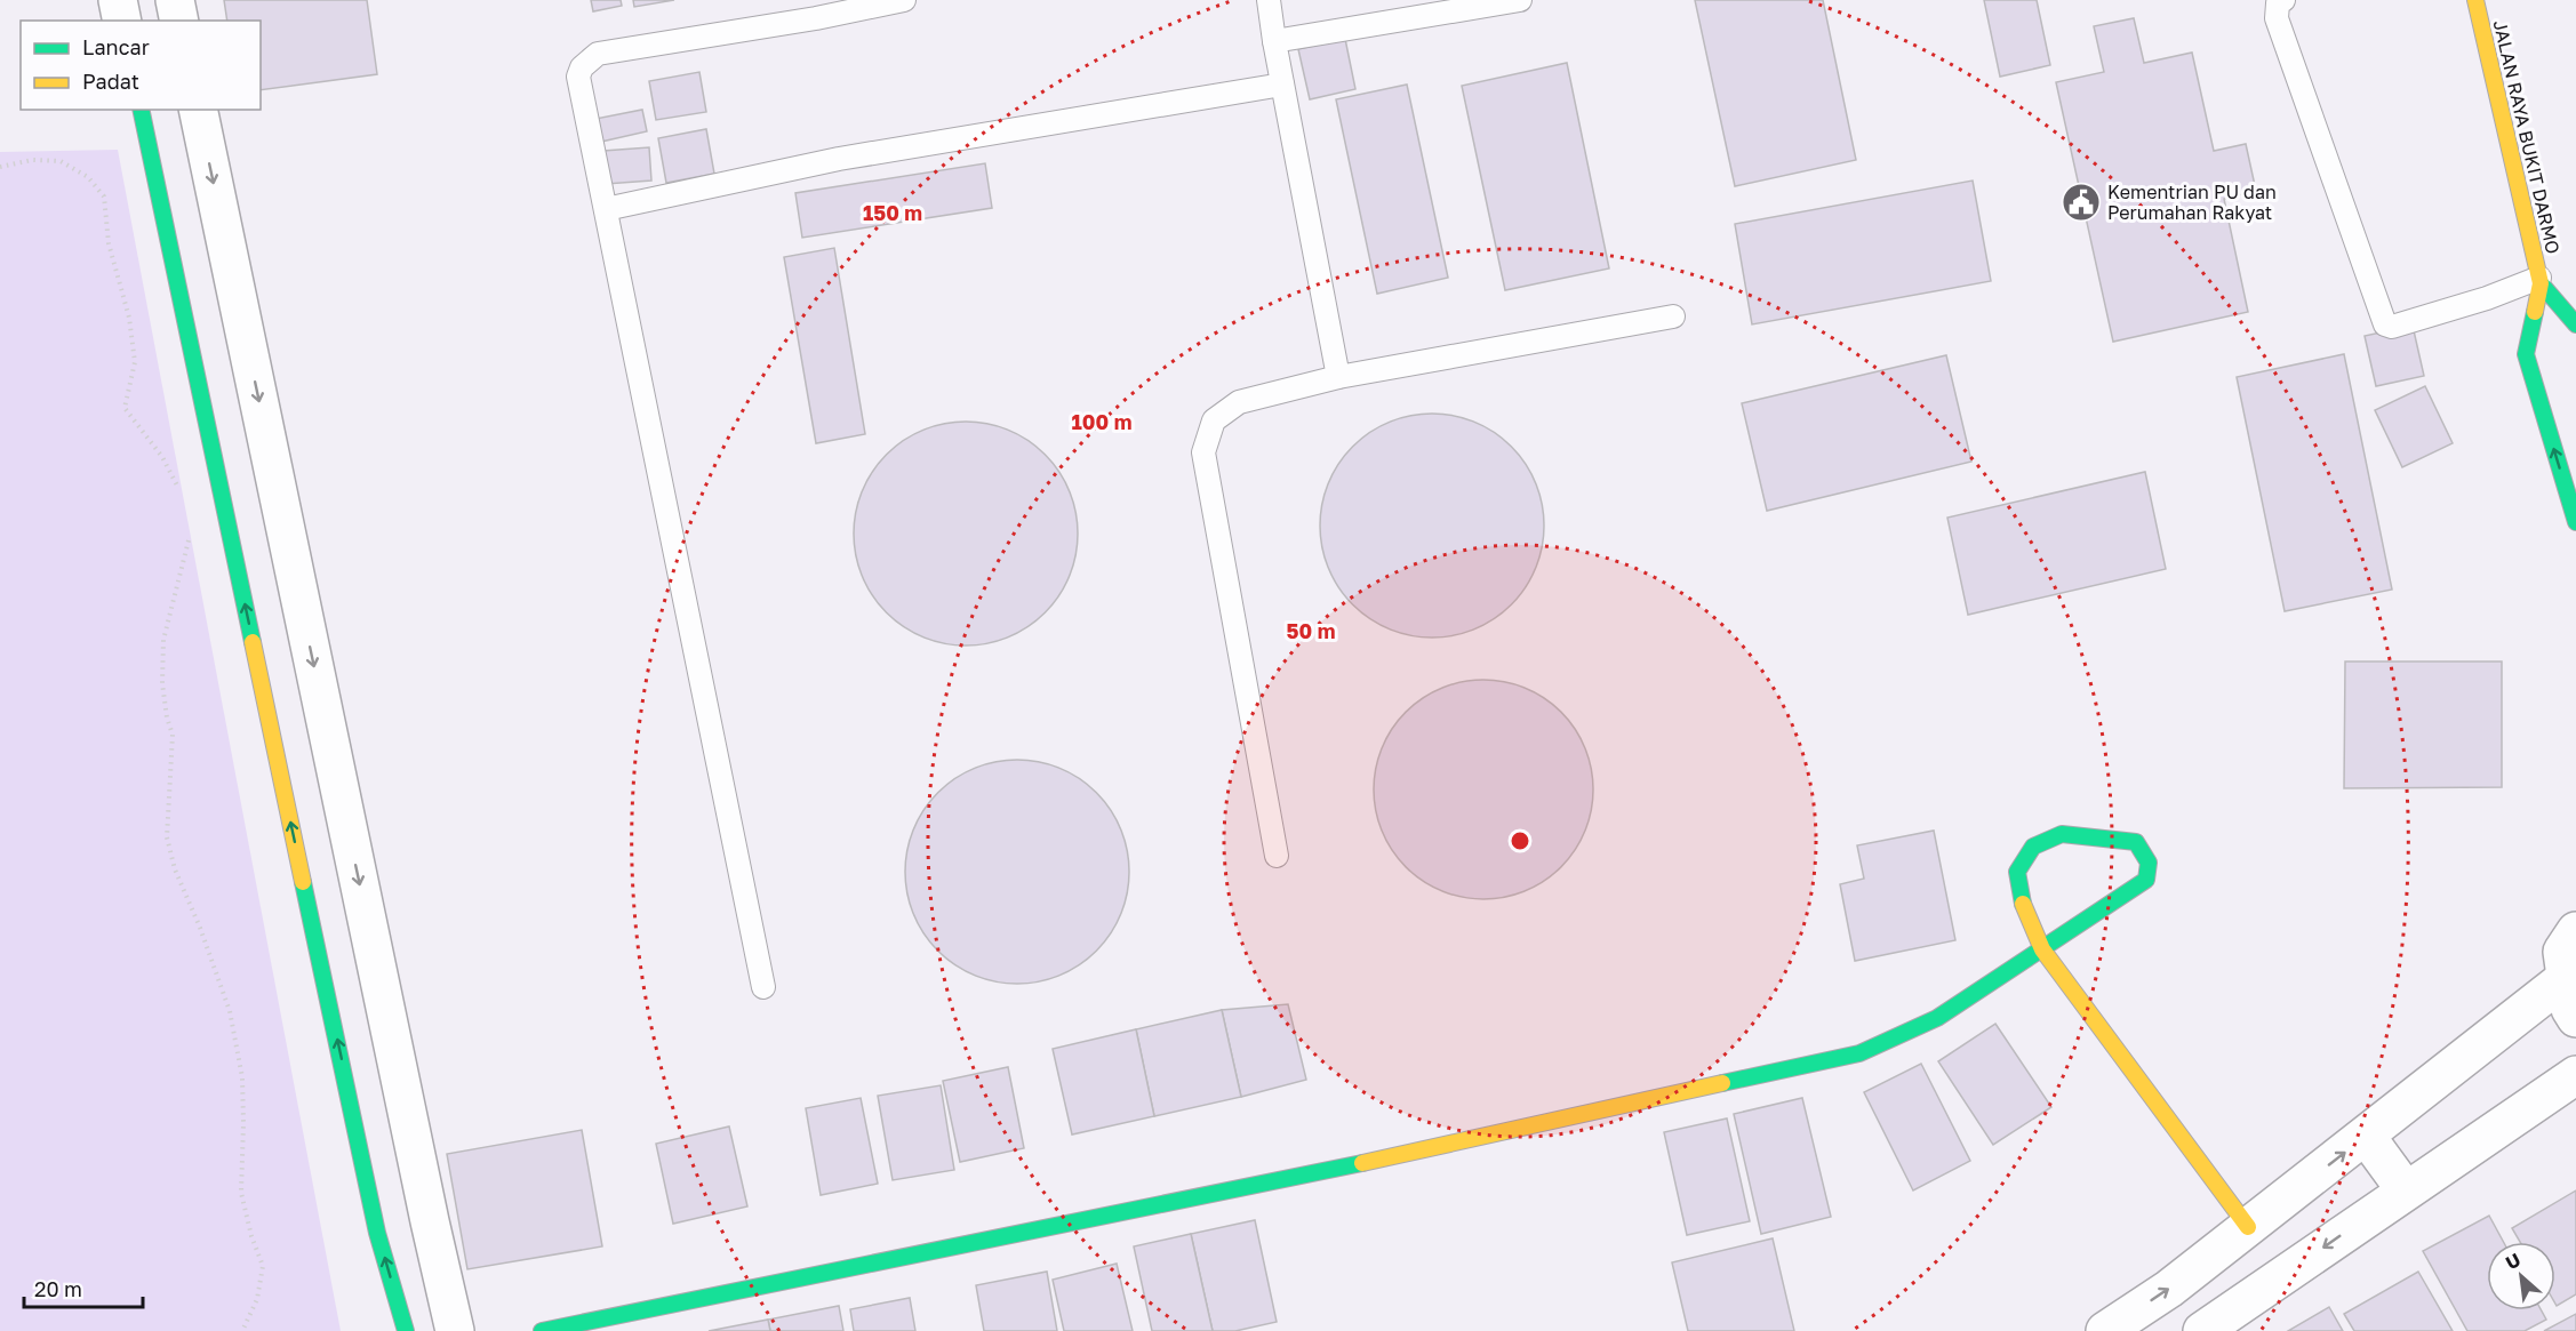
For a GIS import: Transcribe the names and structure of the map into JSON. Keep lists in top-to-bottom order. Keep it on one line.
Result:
{"streets":{"street":["JALAN RAYA BUKIT DARMO"]},"one_way":["JALAN RAYA BUKIT DARMO"],"places":{"public building":["Kementrian PU dan Perumahan Rakyat"]},"legend":["Lancar","Padat"],"scale_bar":"20 m","north":"top left","rings":["150 m","100 m","50 m"]}
